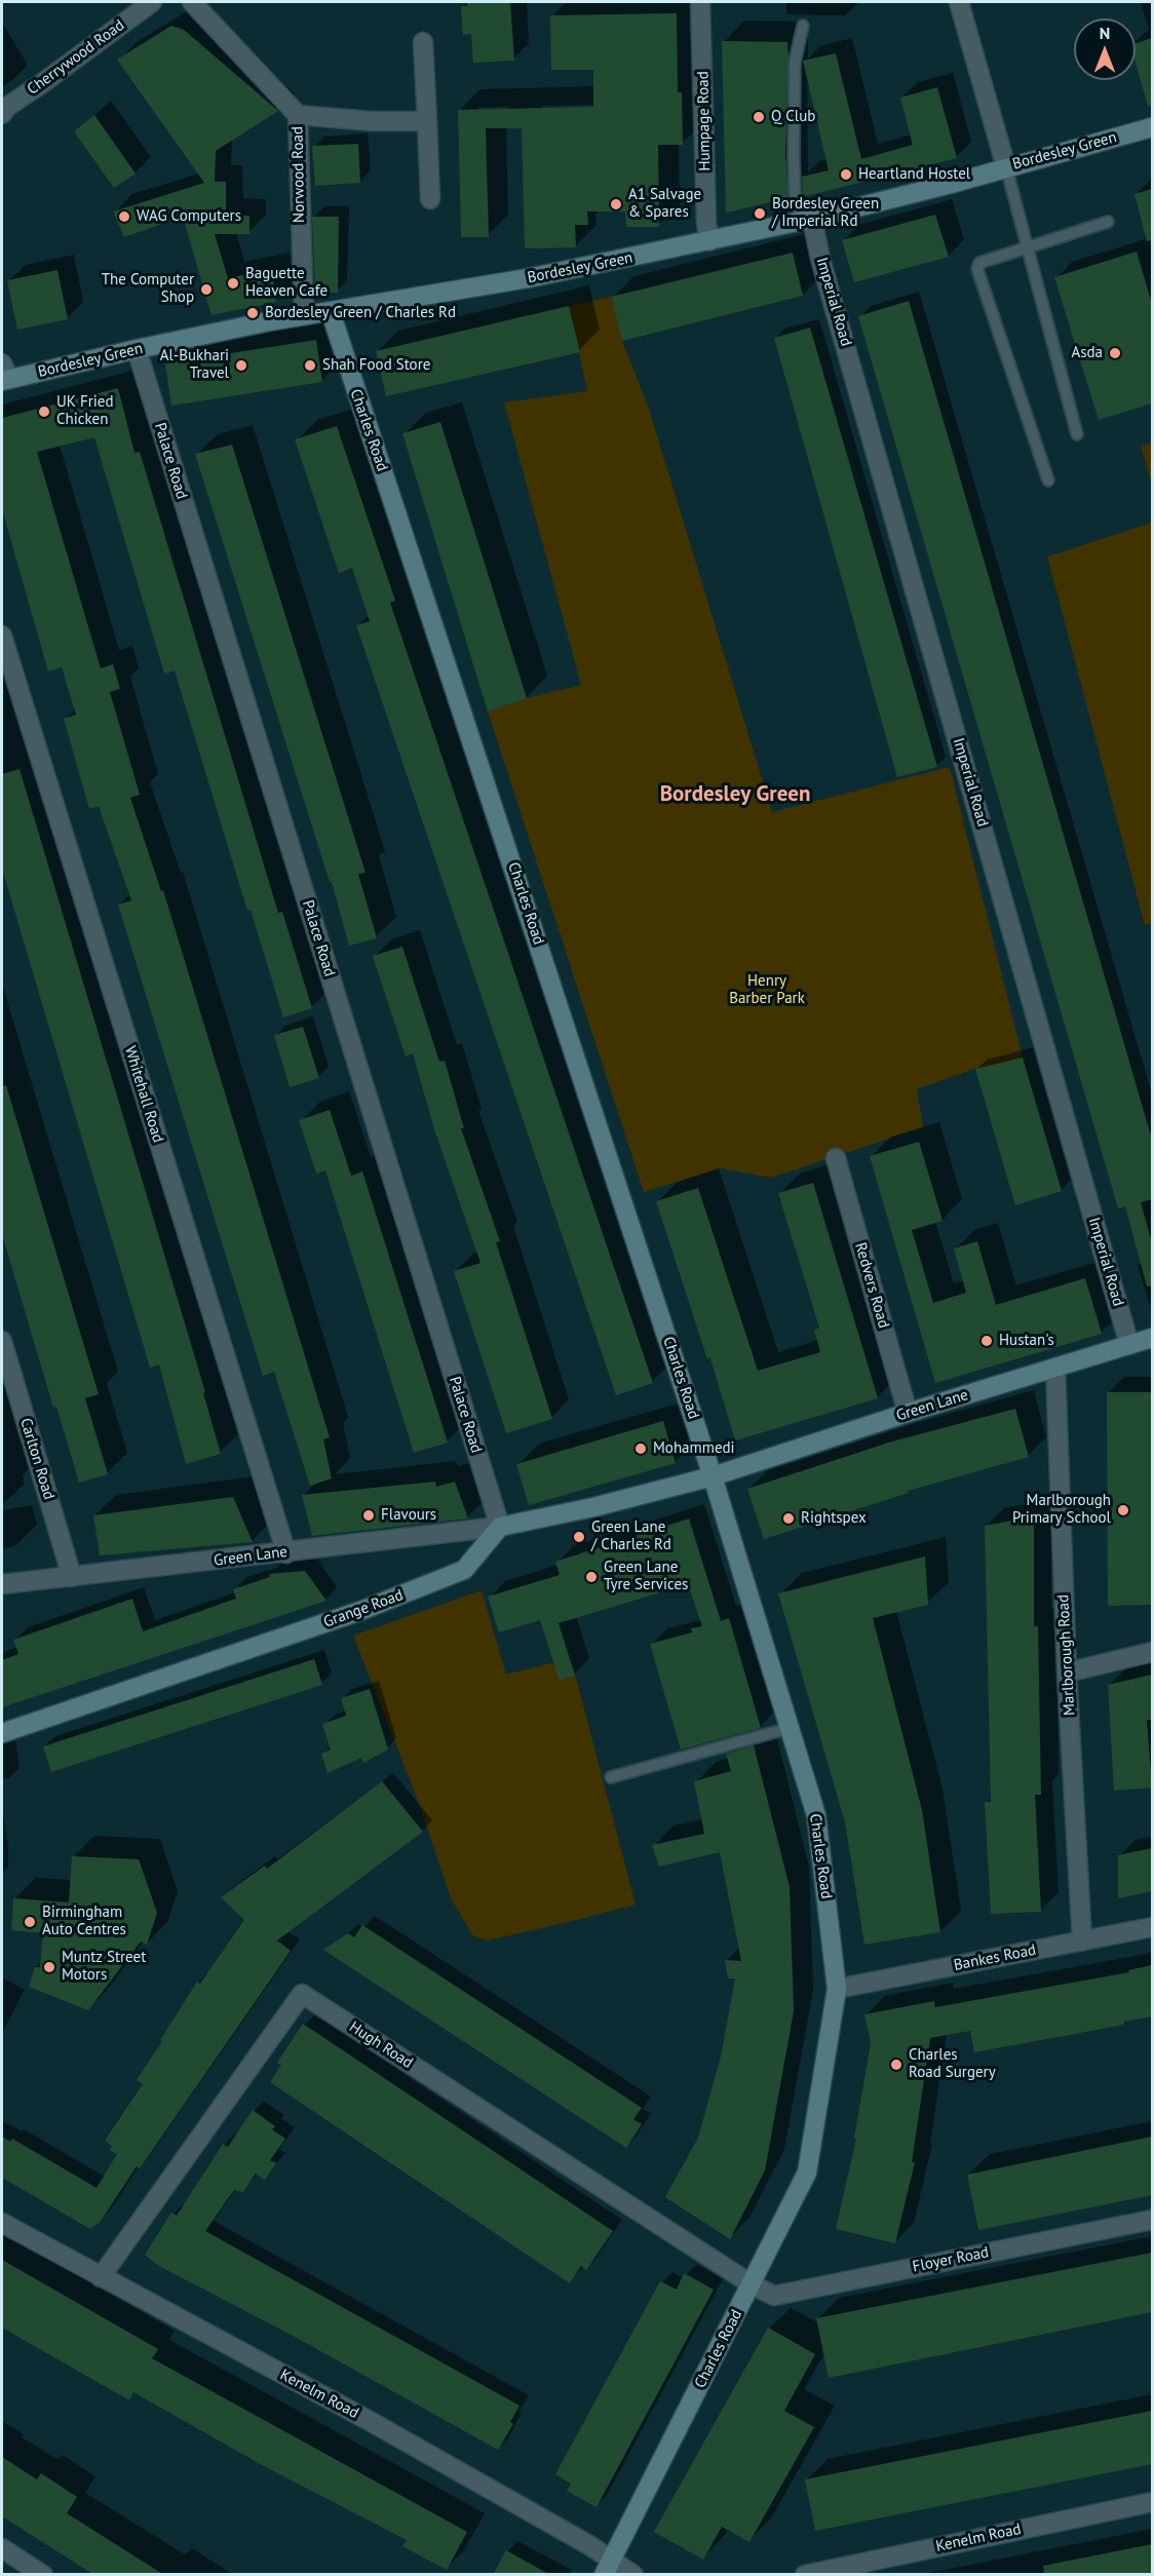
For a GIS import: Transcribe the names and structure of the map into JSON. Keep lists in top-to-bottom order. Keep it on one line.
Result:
{"streets":{"street":["Cherrywood Road","Humpage Road","Bordesley Green","Norwood Road","Imperial Road","Charles Road","Palace Road","Whitehall Road","Redvers Road","Green Lane","Carlton Road","Grange Road","Marlborough Road","Bankes Road","Hugh Road","Floyer Road","Kenelm Road"]},"crossings":[["Humpage Road","Bordesley Green"],["Bordesley Green","Norwood Road"],["Bordesley Green","Imperial Road"],["Bordesley Green","Charles Road"],["Bordesley Green","Palace Road"],["Imperial Road","Green Lane"],["Charles Road","Green Lane"],["Charles Road","Bankes Road"],["Charles Road","Hugh Road"],["Charles Road","Floyer Road"],["Charles Road","Kenelm Road"],["Palace Road","Green Lane"],["Palace Road","Grange Road"],["Whitehall Road","Green Lane"],["Redvers Road","Green Lane"],["Green Lane","Carlton Road"],["Green Lane","Grange Road"],["Green Lane","Marlborough Road"],["Marlborough Road","Bankes Road"],["Hugh Road","Floyer Road"],["Hugh Road","Kenelm Road"]],"districts":["Bordesley Green"],"parks":["Henry Barber Park"],"places":["Q Club","Heartland Hostel","A1 Salvage & Spares","Bordesley Green / Imperial Rd","WAG Computers","Baguette Heaven Cafe","The Computer Shop","Bordesley Green / Charles Rd","Asda","Al-Bukhari Travel","Shah Food Store","UK Fried Chicken","Hustan's","Mohammedi","Marlborough Primary School","Flavours","Rightspex","Green Lane / Charles Rd","Green Lane Tyre Services","Birmingham Auto Centres","Muntz Street Motors","Charles Road Surgery"],"north":"top"}
